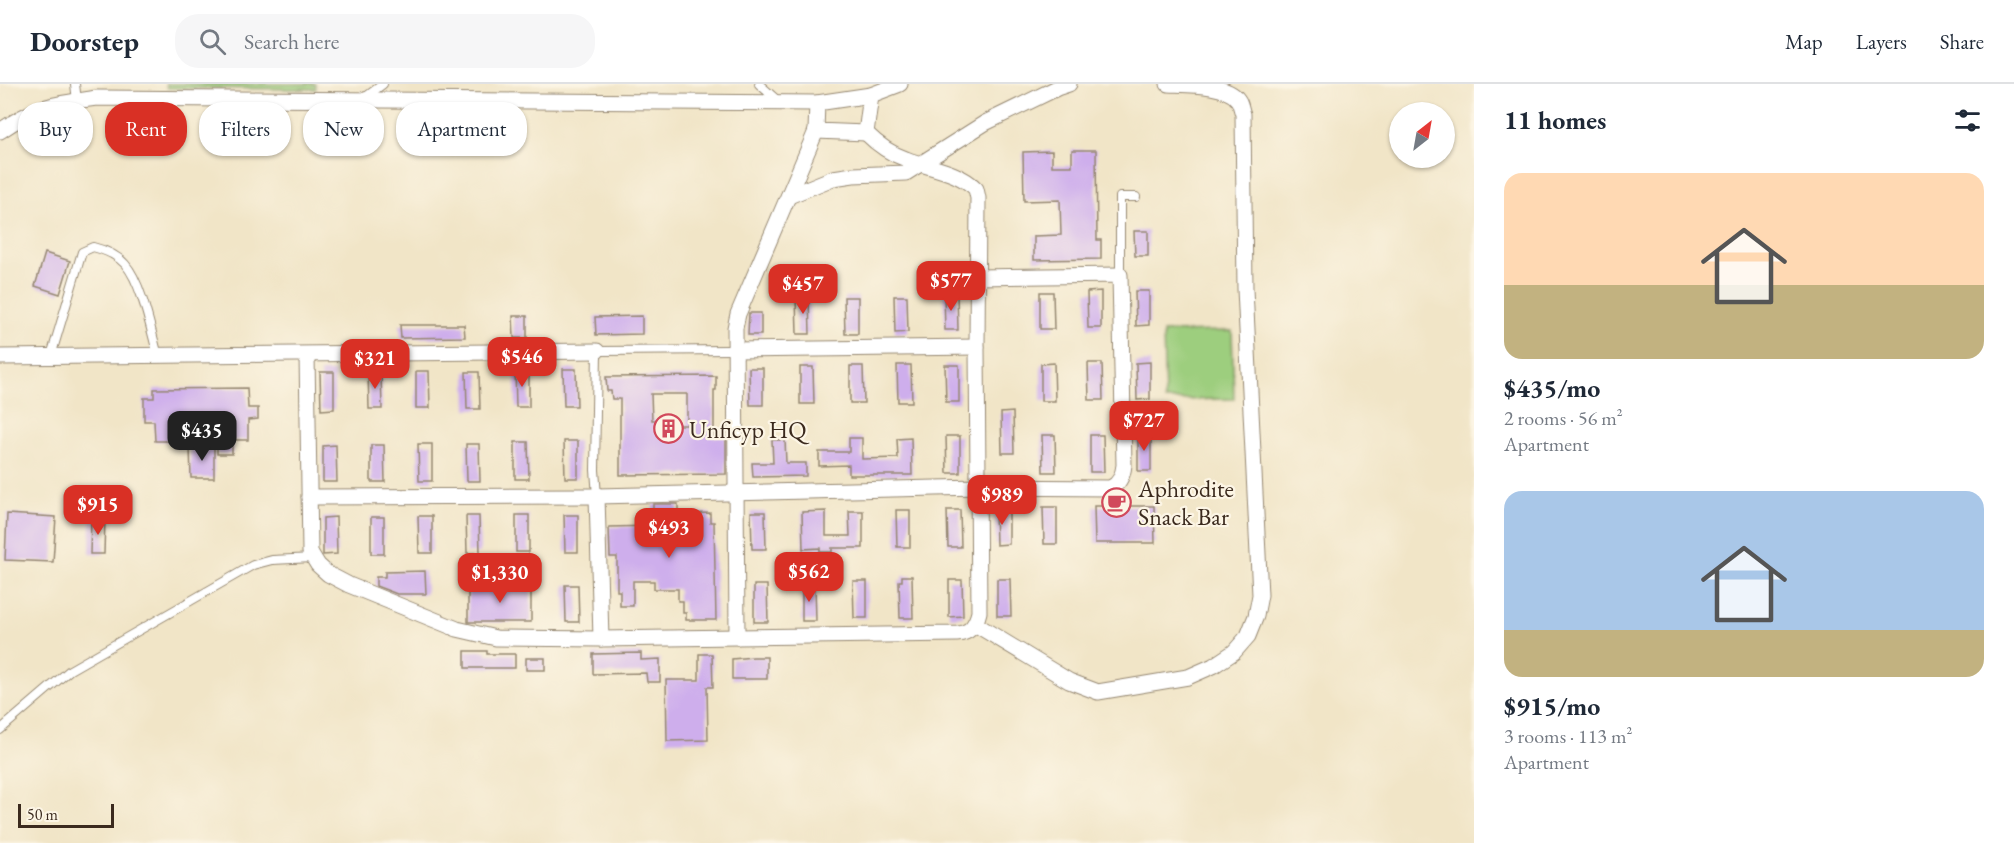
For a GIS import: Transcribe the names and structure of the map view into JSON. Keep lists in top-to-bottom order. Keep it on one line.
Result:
{"places":{"building":["Unficyp HQ"],"cafe":["Aphrodite Snack Bar"]},"scale_bar":"50 m","north":"top right","page":{"header":"Doorstep","search":"Search here","nav":["Map","Layers","Share"],"heading":"11 homes","chip":["Buy","Rent","Filters","New","Apartment"],"list":[{"name":"$435/mo","note":"2 rooms · 56 m² · Apartment"},{"name":"$915/mo","note":"3 rooms · 113 m² · Apartment"}],"price":["$577","$457","$546","$321","$727","$435","$989","$915","$493","$562","$1,330"],"scale":"50 m"}}
